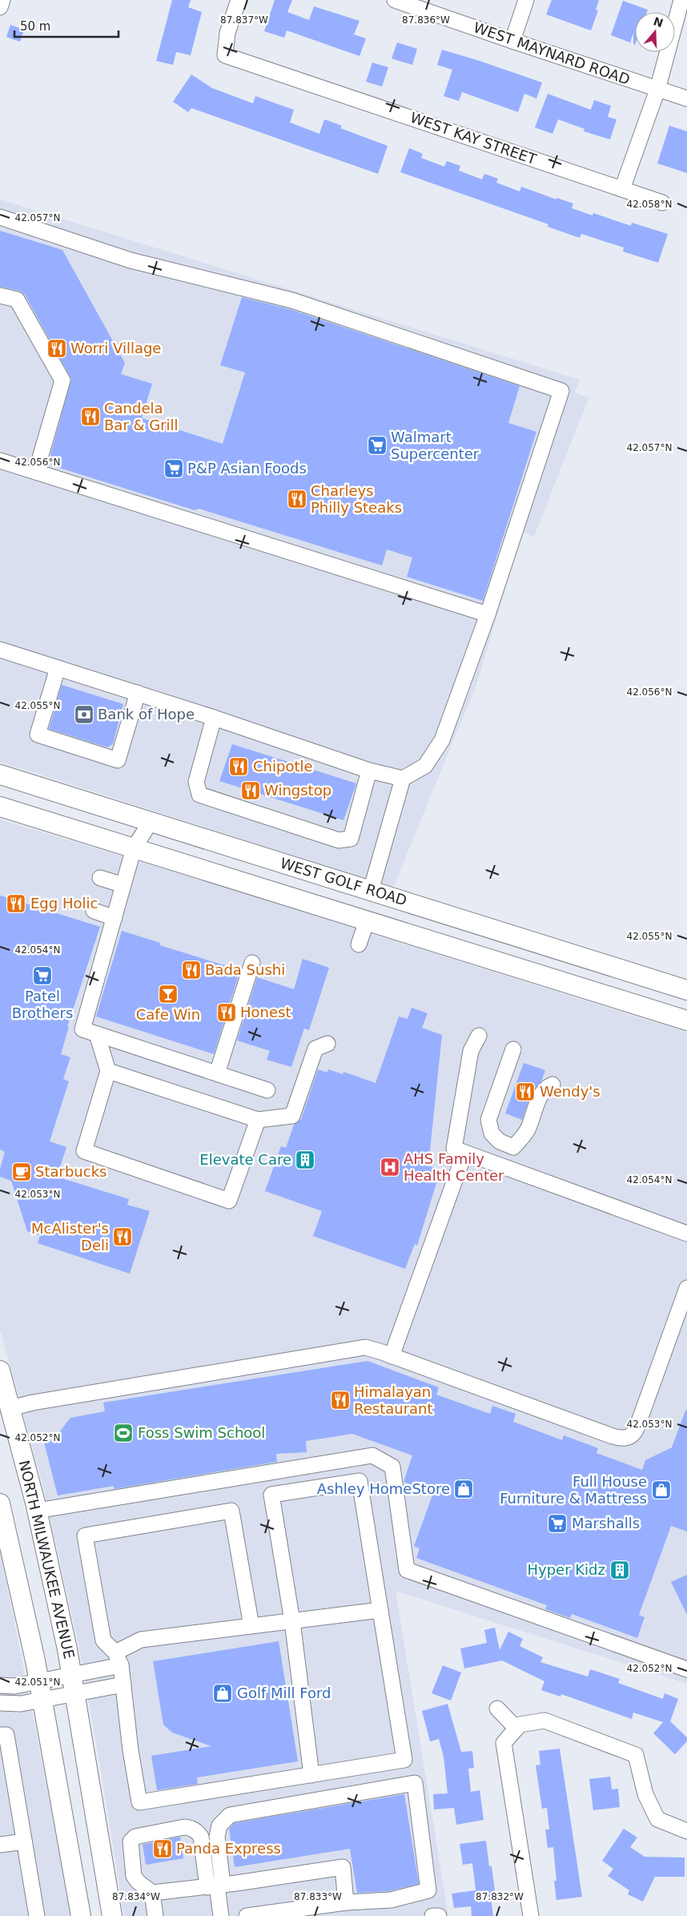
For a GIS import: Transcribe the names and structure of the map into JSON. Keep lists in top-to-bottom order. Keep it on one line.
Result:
{"streets":{"main road":["WEST GOLF ROAD","NORTH MILWAUKEE AVENUE"],"street":["WEST MAYNARD ROAD","WEST KAY STREET"]},"places":{"restaurant":["Worri Village","Candela Bar & Grill","Charleys Philly Steaks","Chipotle","Wingstop","Egg Holic","Bada Sushi","Honest","Wendy's","McAlister's Deli","Himalayan Restaurant","Panda Express"],"supermarket":["Walmart Supercenter","P&P Asian Foods","Patel Brothers","Marshalls"],"bank":["Bank of Hope"],"bar":["Cafe Win"],"building":["Elevate Care","Hyper Kidz"],"hospital":["AHS Family Health Center"],"cafe":["Starbucks"],"sports":["Foss Swim School"],"shop":["Ashley HomeStore","Full House Furniture & Mattress","Golf Mill Ford"]},"scale_bar":"50 m","north":"top","coordinates":["87.837°W","87.836°W","42.058°N","42.057°N","42.056°N","42.055°N","42.054°N","42.053°N","42.052°N","42.051°N","87.834°W","87.833°W","87.832°W"]}
